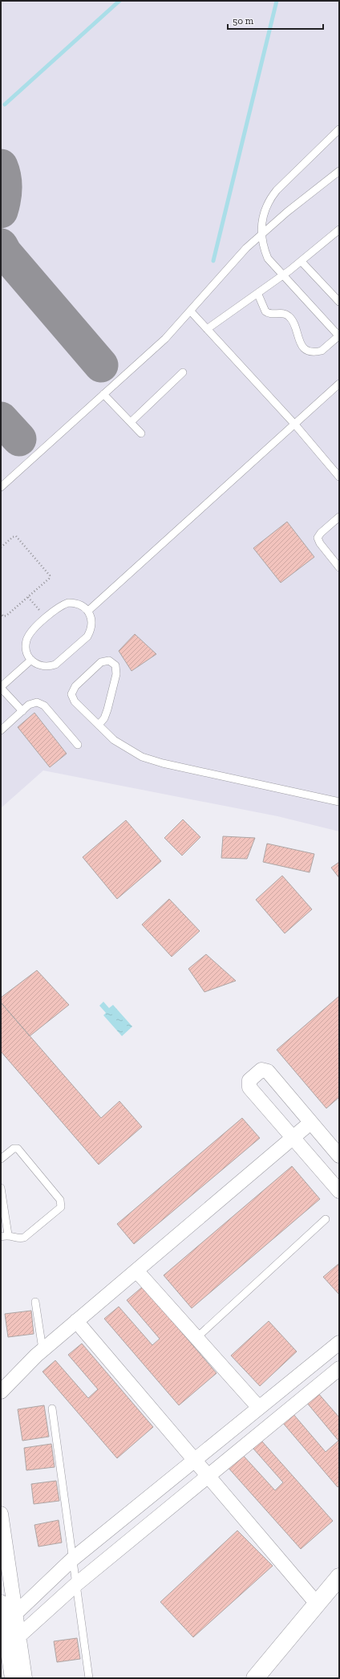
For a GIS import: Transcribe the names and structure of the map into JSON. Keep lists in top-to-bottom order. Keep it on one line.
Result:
{"scale_bar":"50 m"}
